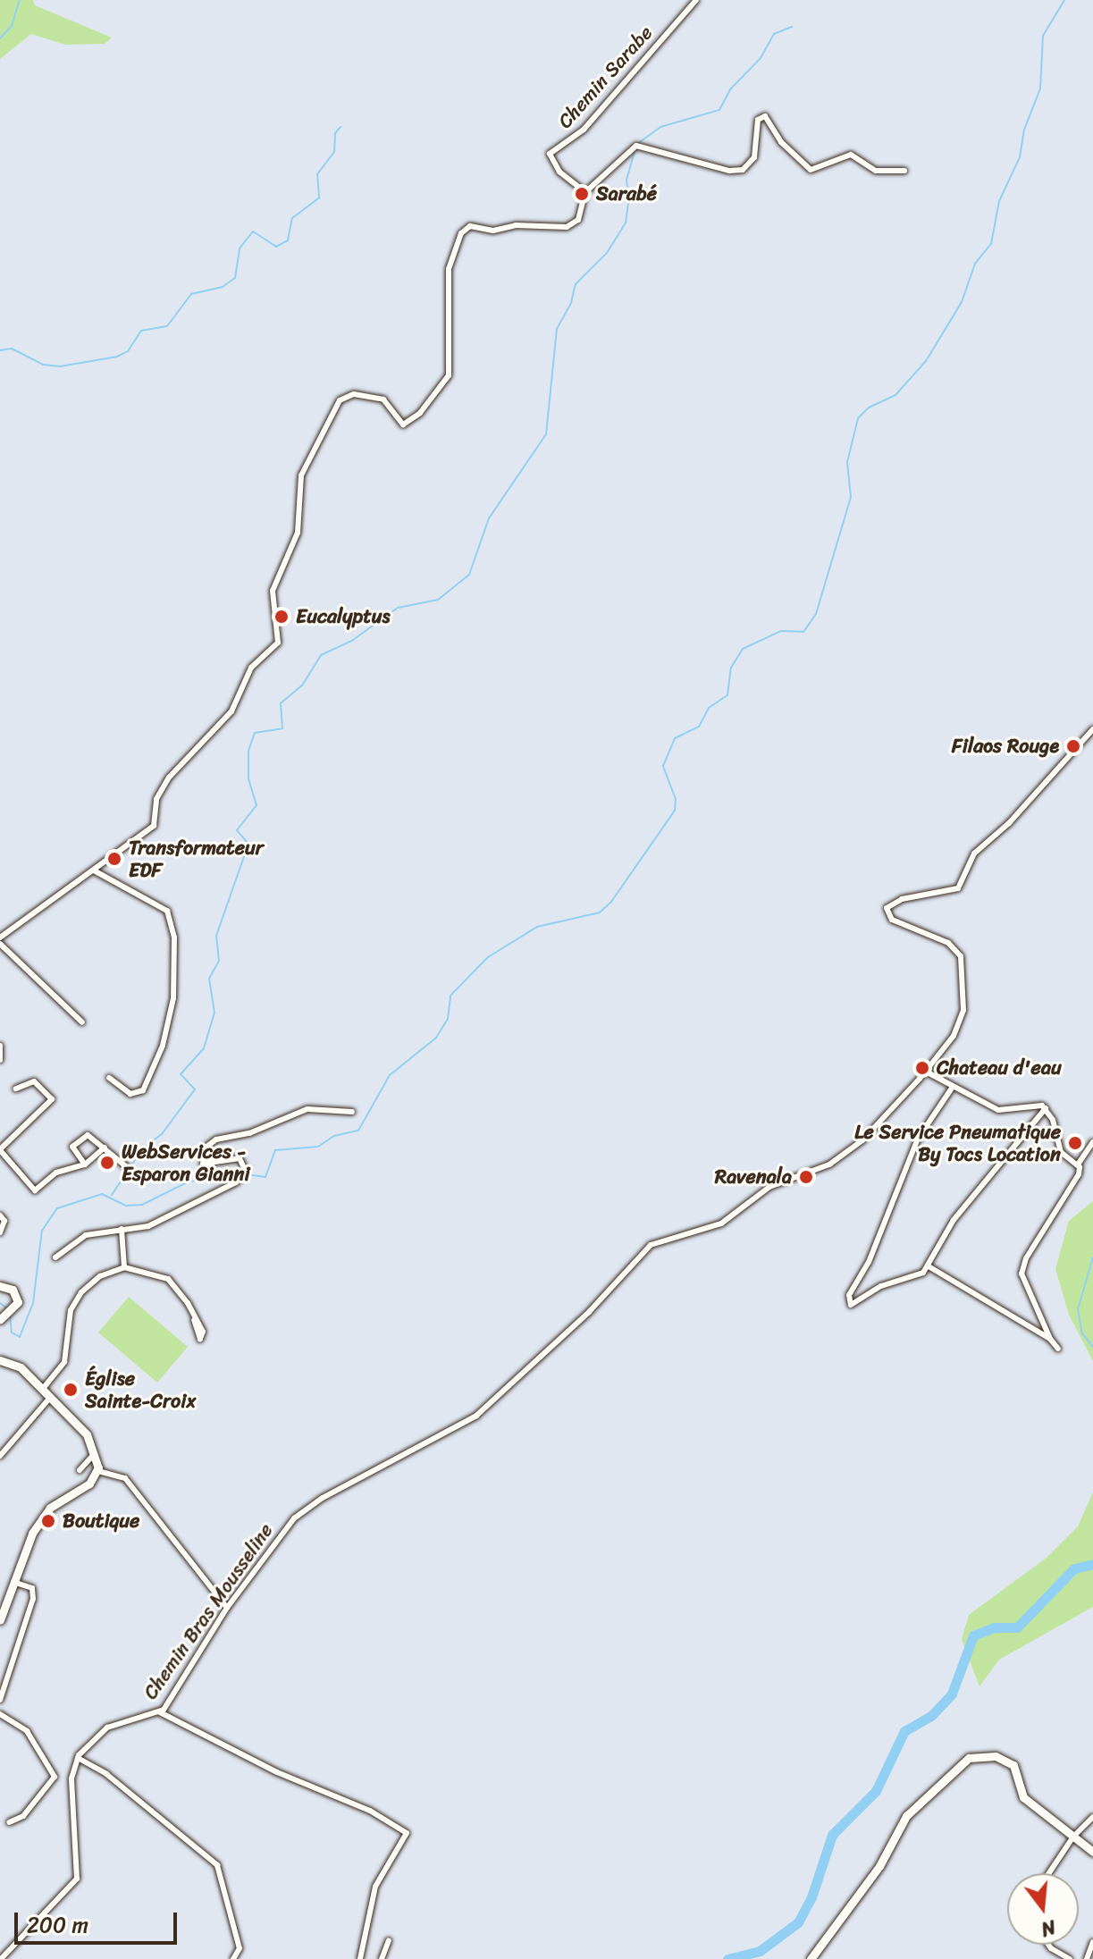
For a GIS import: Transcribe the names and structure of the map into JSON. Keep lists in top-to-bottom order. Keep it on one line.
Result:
{"streets":{"street":["Chemin Sarabe","Chemin Bras Mousseline"]},"places":["Sarabé","Eucalyptus","Filaos Rouge","Transformateur EDF","Chateau d'eau","Le Service Pneumatique By Tocs Location","WebServices - Esparon Gianni","Ravenala","Église Sainte-Croix","Boutique"],"scale_bar":"200 m","north":"bottom"}
